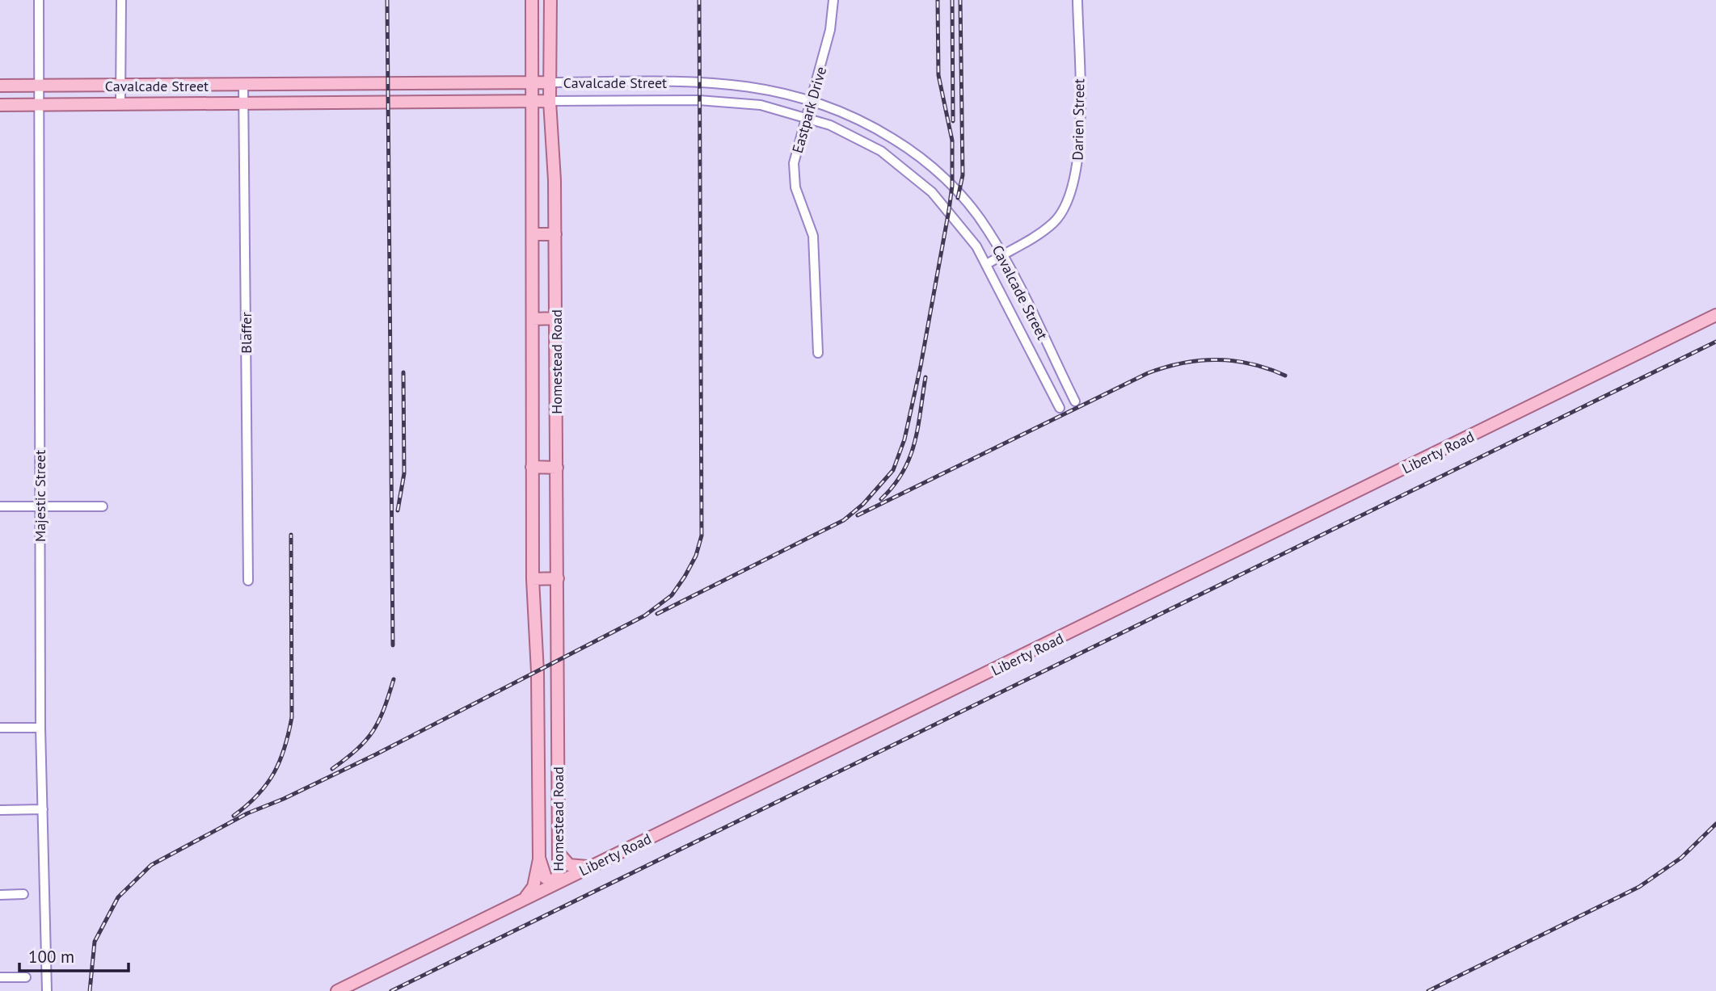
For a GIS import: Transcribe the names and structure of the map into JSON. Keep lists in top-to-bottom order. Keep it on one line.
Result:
{"streets":{"main road":["Cavalcade Street","Homestead Road","Liberty Road"],"street":["Eastpark Drive","Darien Street","Blaffer","Majestic Street"]},"crossings":[["Cavalcade Street","Eastpark Drive"],["Cavalcade Street","Darien Street"],["Cavalcade Street","Blaffer"],["Cavalcade Street","Homestead Road"],["Cavalcade Street","Majestic Street"],["Homestead Road","Liberty Road"]],"scale_bar":"100 m"}
